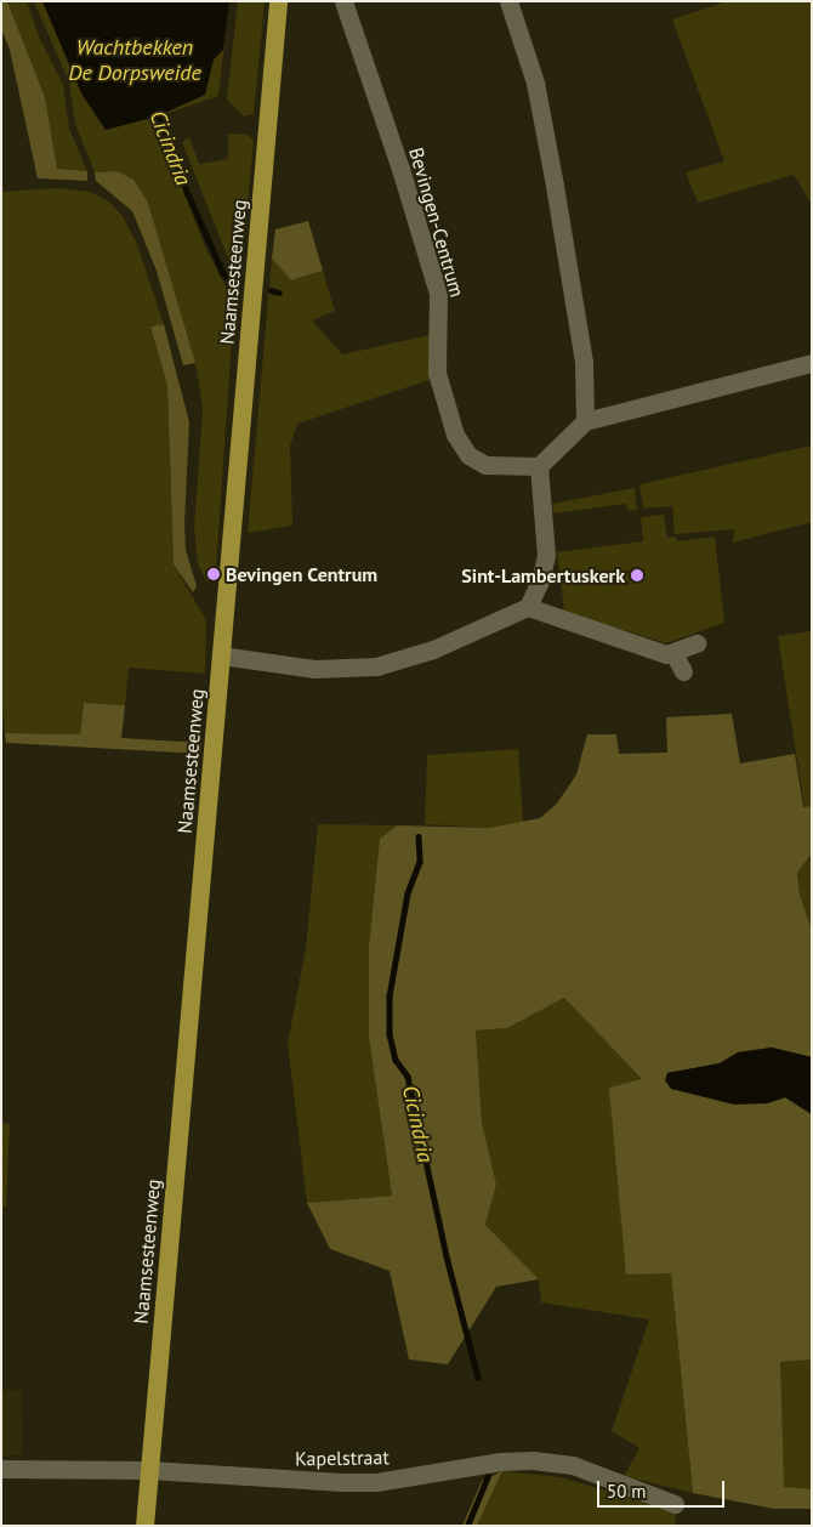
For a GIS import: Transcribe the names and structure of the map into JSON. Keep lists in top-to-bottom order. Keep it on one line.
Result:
{"streets":{"main road":["Naamsesteenweg"],"street":["Bevingen-Centrum","Kapelstraat"]},"crossings":[["Naamsesteenweg","Kapelstraat"]],"water":["Wachtbekken De Dorpsweide","Cicindria"],"places":["Bevingen Centrum","Sint-Lambertuskerk"],"scale_bar":"50 m"}
